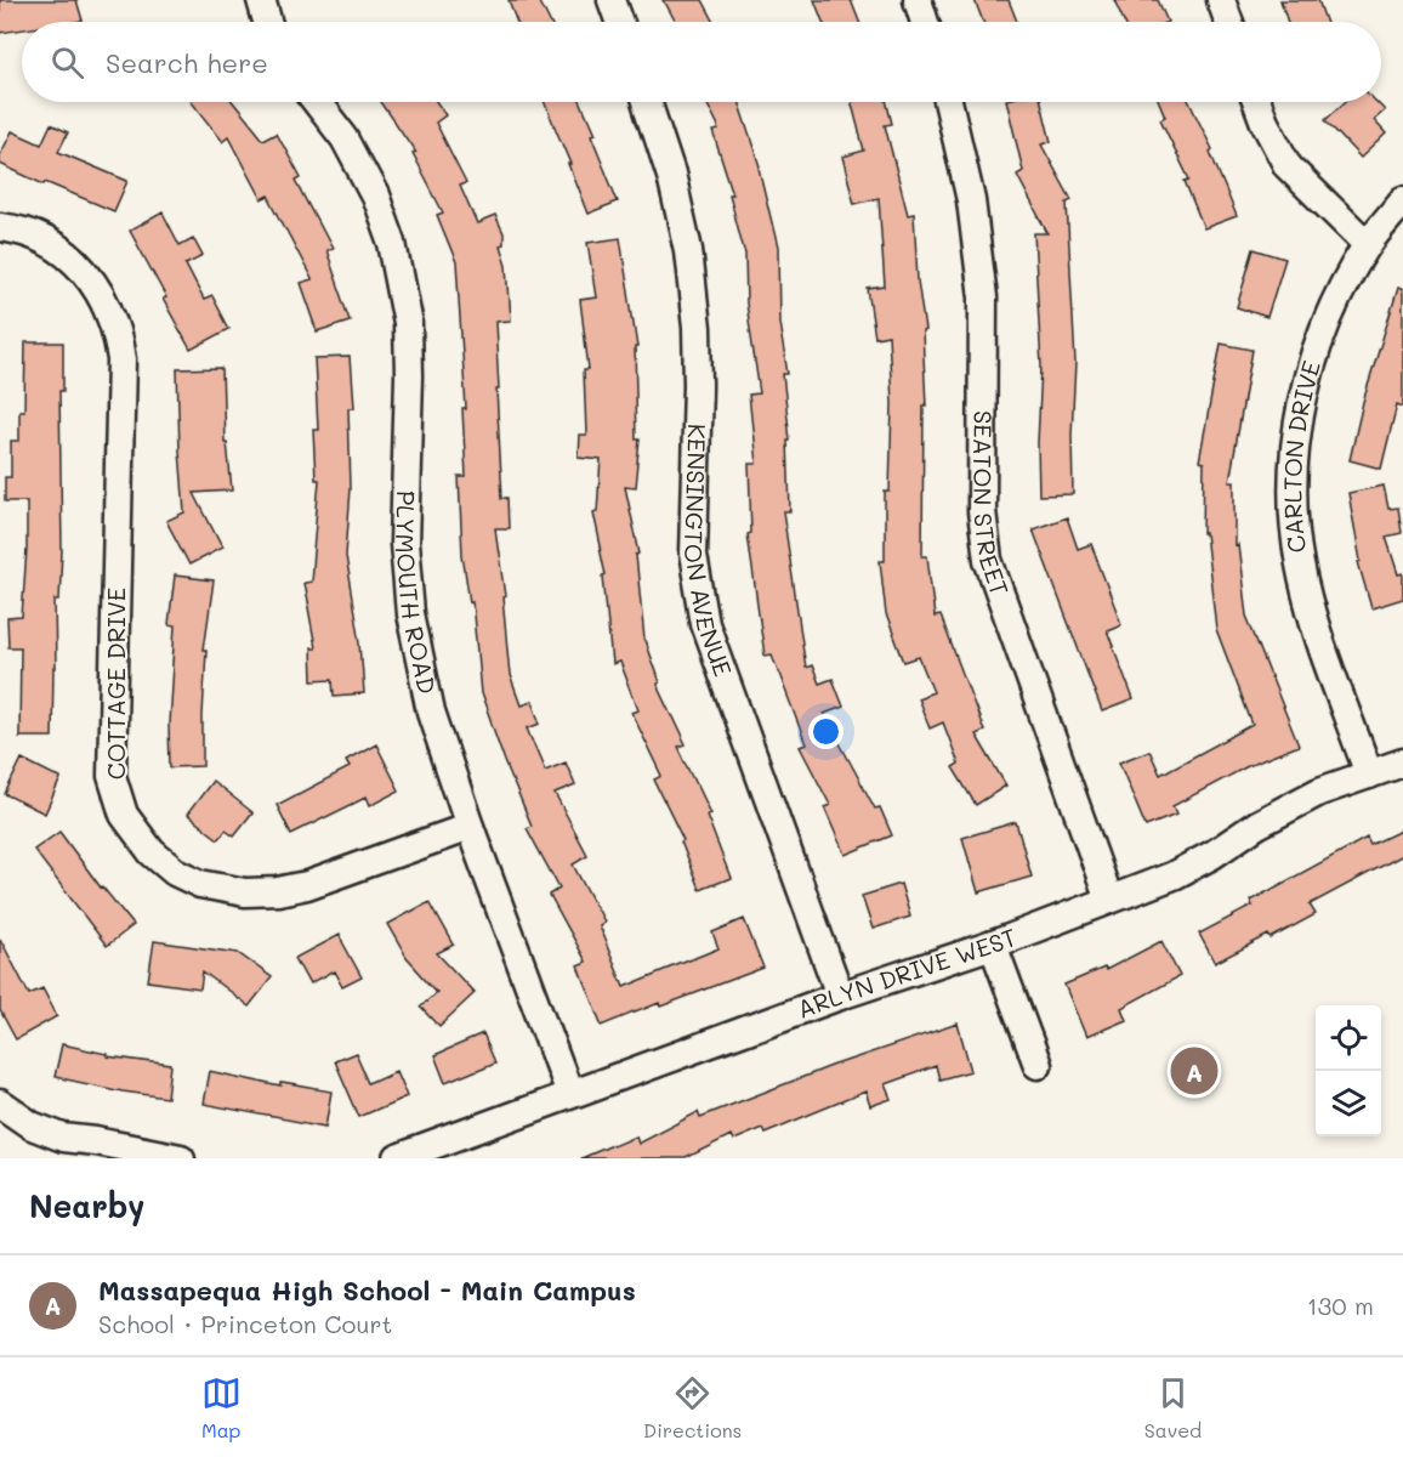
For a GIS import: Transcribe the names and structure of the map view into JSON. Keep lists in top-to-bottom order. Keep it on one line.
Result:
{"streets":{"street":["CARLTON DRIVE","SEATON STREET","KENSINGTON AVENUE","PLYMOUTH ROAD","COTTAGE DRIVE","ARLYN DRIVE WEST"]},"crossings":[["CARLTON DRIVE","ARLYN DRIVE WEST"],["SEATON STREET","ARLYN DRIVE WEST"],["KENSINGTON AVENUE","ARLYN DRIVE WEST"],["PLYMOUTH ROAD","COTTAGE DRIVE"],["PLYMOUTH ROAD","ARLYN DRIVE WEST"]],"page":{"search":"Search here","pins":"A","heading":"Nearby","list":[{"mark":"A","name":"Massapequa High School - Main Campus","note":"School · Princeton Court","value":"130 m"}],"nav":["Map","Directions","Saved"]}}
